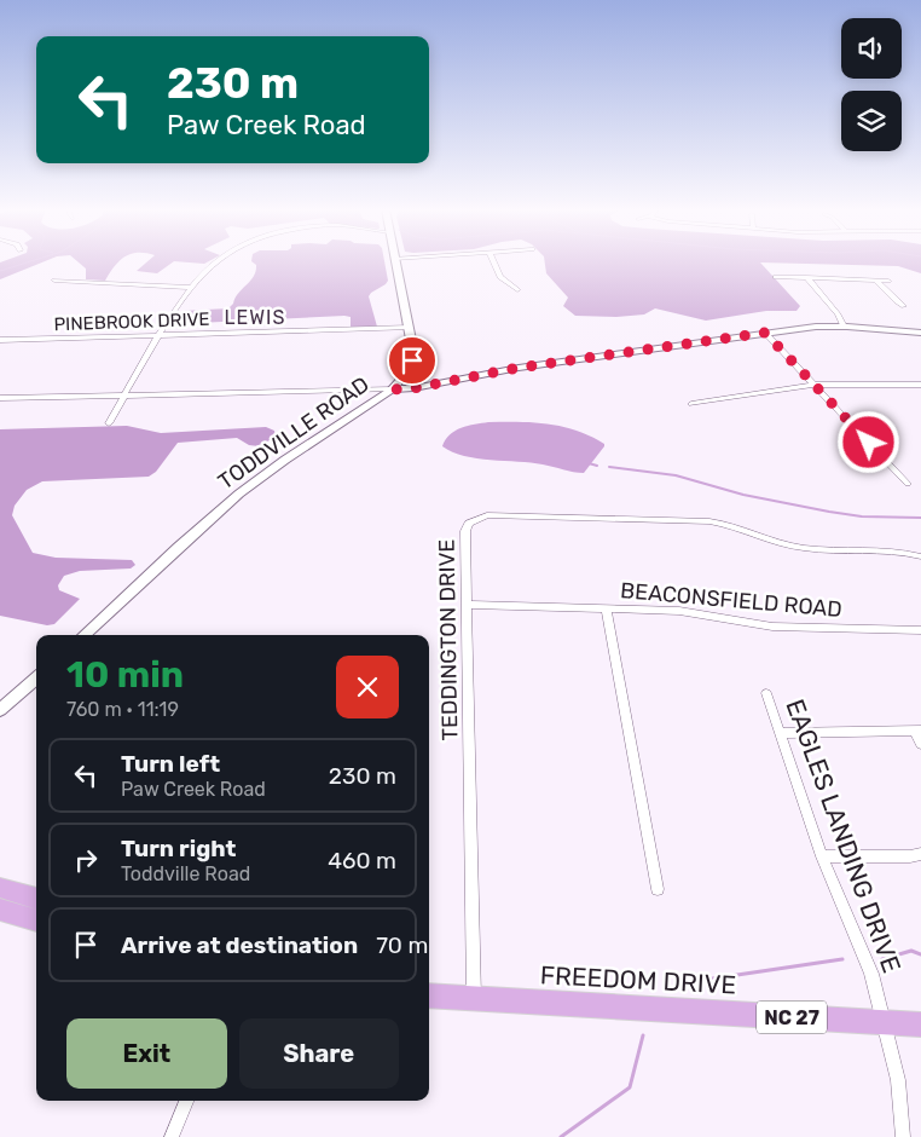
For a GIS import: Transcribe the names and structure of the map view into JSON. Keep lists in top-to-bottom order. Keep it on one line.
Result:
{"streets":{"main road":["FREEDOM DRIVE","NC 27"],"street":["PINEBROOK DRIVE","TODDVILLE ROAD","BEACONSFIELD ROAD","TEDDINGTON DRIVE","EAGLES LANDING DRIVE"]},"crossings":[["PINEBROOK DRIVE","TODDVILLE ROAD"],["BEACONSFIELD ROAD","TEDDINGTON DRIVE"],["TEDDINGTON DRIVE","FREEDOM DRIVE"],["EAGLES LANDING DRIVE","FREEDOM DRIVE"]],"districts":["LEWIS"],"page":{"turn":["230 m","Paw Creek Road"],"heading":["10 min","760 m · 11:19"],"list":[{"name":"Turn left","note":"Paw Creek Road","value":"230 m"},{"name":"Turn right","note":"Toddville Road","value":"460 m"},{"name":"Arrive at destination","value":"70 m"}],"buttons":["Exit","Share"]}}
